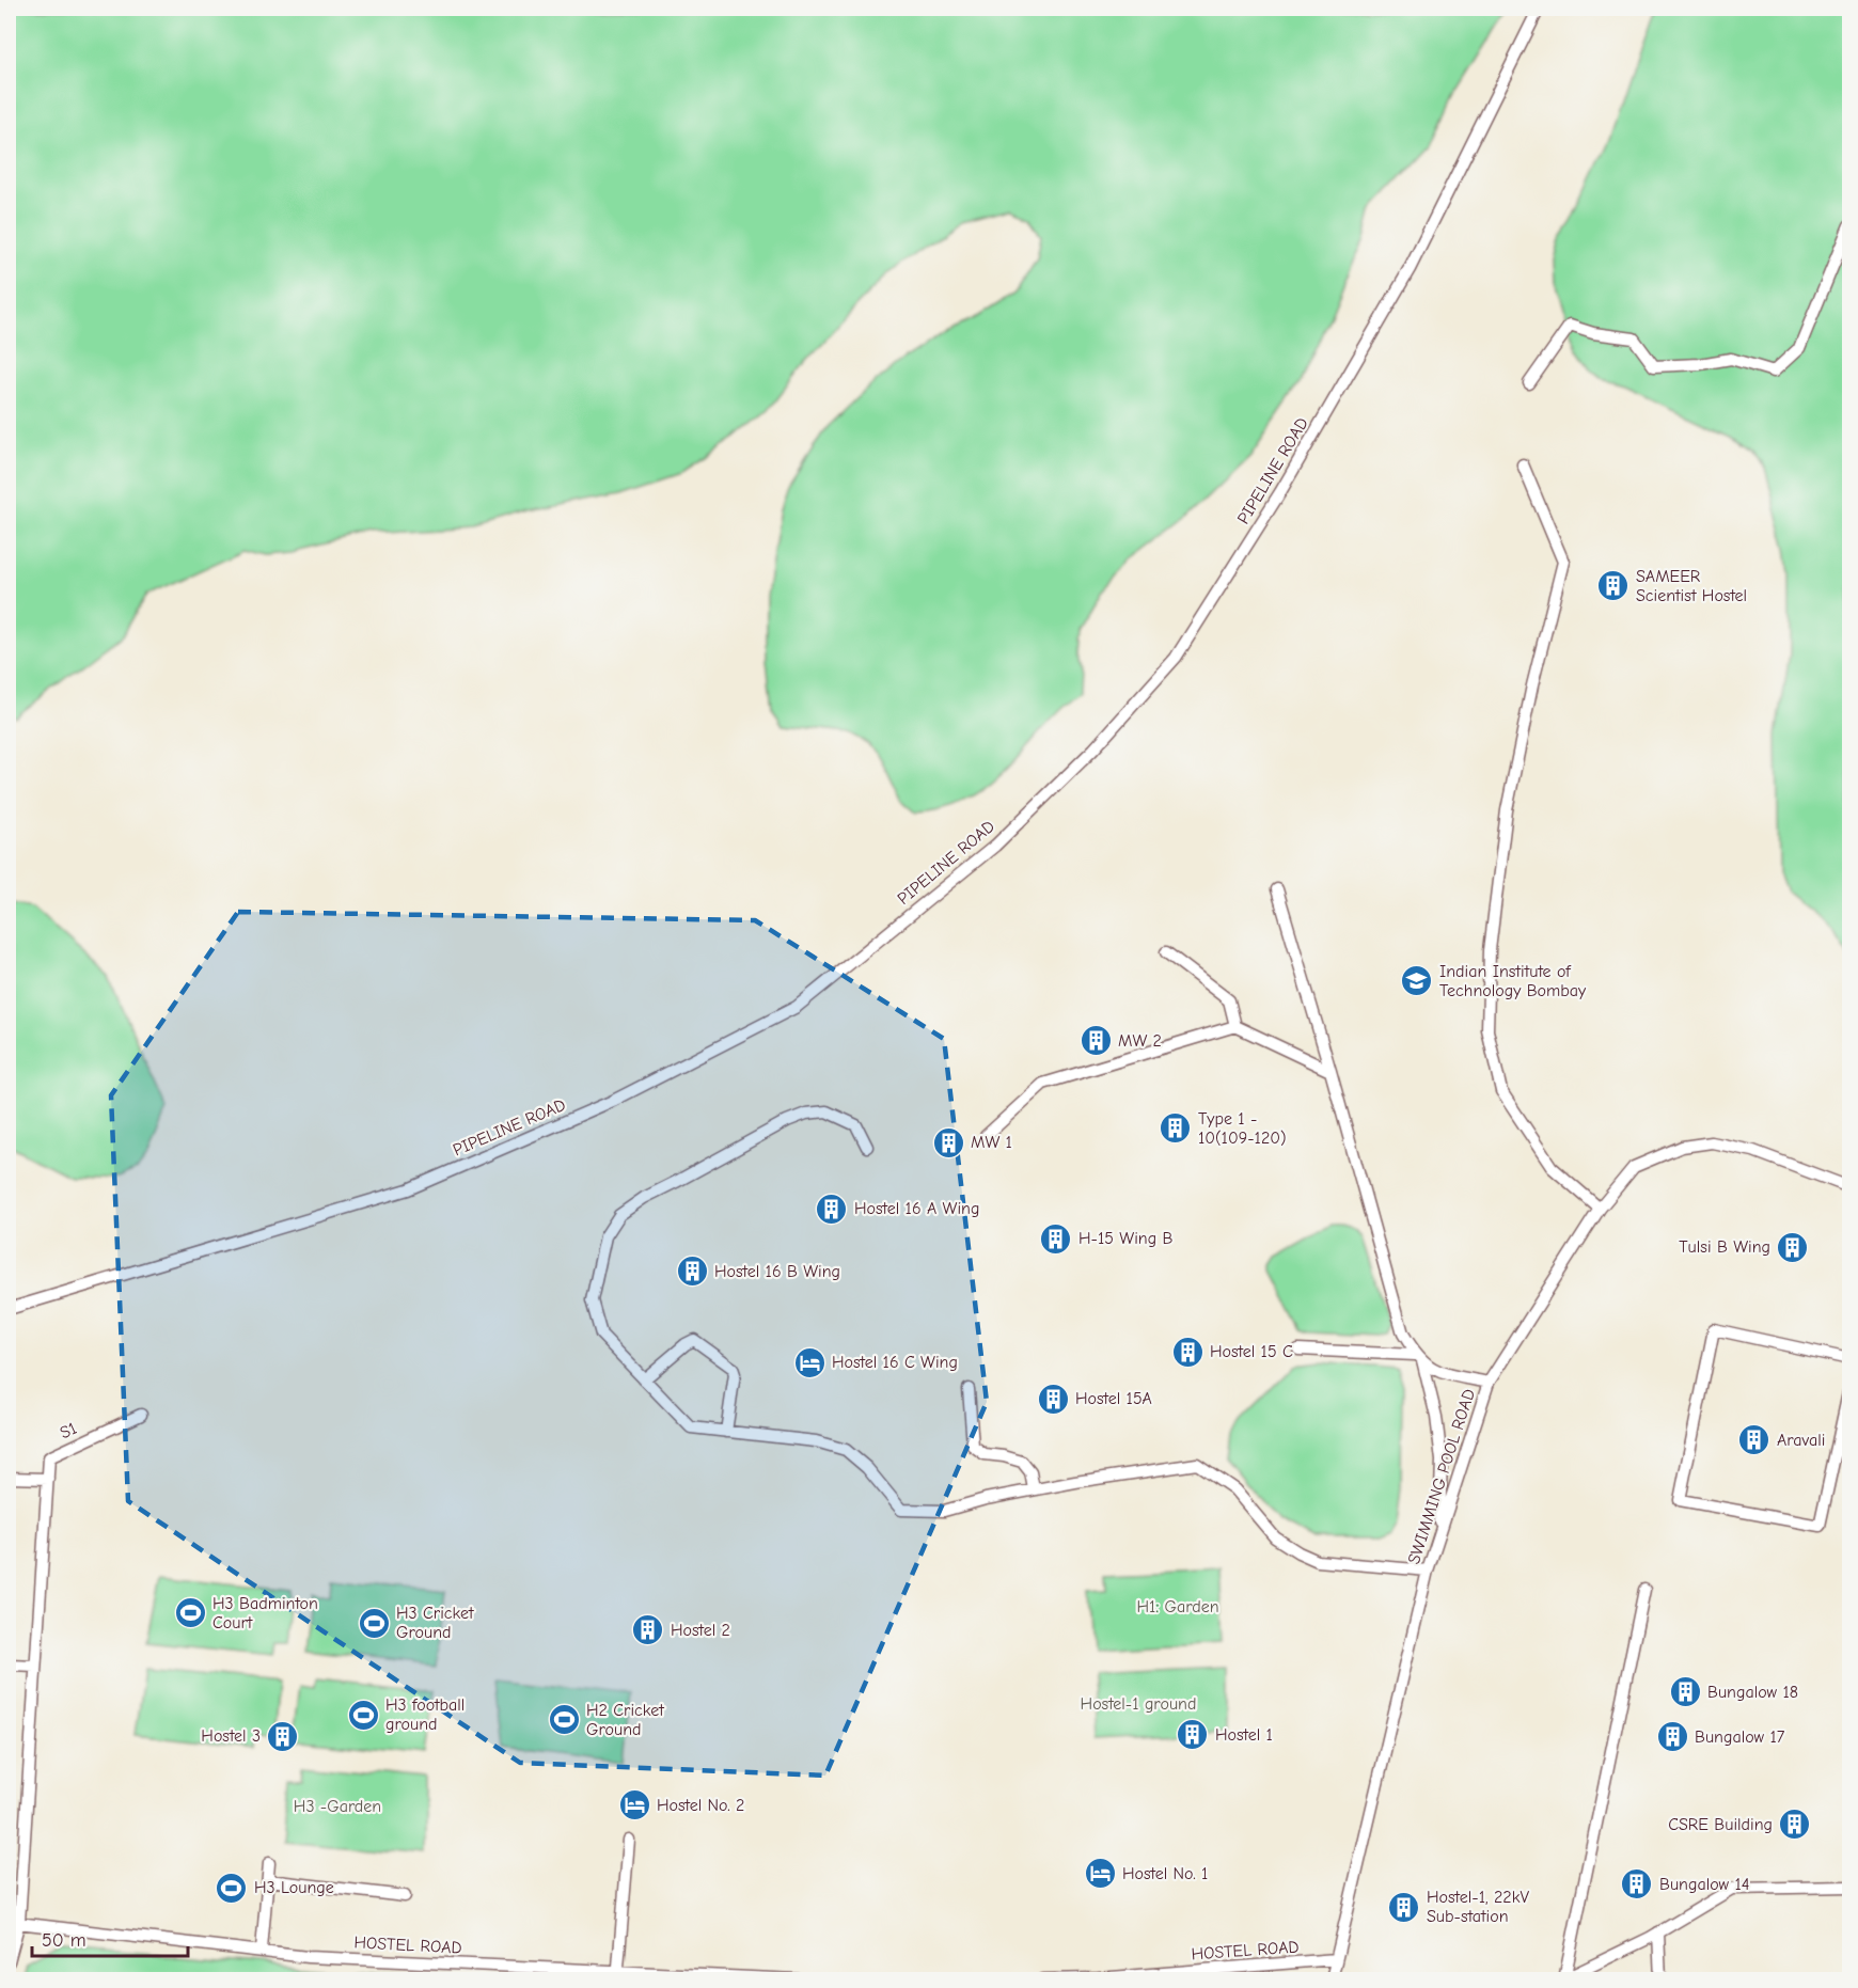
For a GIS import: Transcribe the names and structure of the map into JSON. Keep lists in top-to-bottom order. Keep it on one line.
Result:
{"streets":{"lane":["PIPELINE ROAD","S1","SWIMMING POOL ROAD","HOSTEL ROAD"]},"crossings":[["S1","HOSTEL ROAD"],["SWIMMING POOL ROAD","HOSTEL ROAD"]],"parks":["H1: Garden","Hostel-1 ground","H3 -Garden"],"places":{"building":["SAMEER Scientist Hostel","MW 2","Type 1 - 10(109-120)","MW 1","Hostel 16 A Wing","H-15 Wing B","Tulsi B Wing","Hostel 16 B Wing","Hostel 15 C","Hostel 15A","Aravali","Hostel 2","Bungalow 18","Hostel 1","Hostel 3","Bungalow 17","CSRE Building","Bungalow 14","Hostel-1, 22kV Sub-station"],"school or university":["Indian Institute of Technology Bombay"],"hotel":["Hostel 16 C Wing","Hostel No. 2","Hostel No. 1"],"sports":["H3 Badminton Court","H3 Cricket Ground","H3 football ground","H2 Cricket Ground","H3 Lounge"]},"scale_bar":"50 m"}
